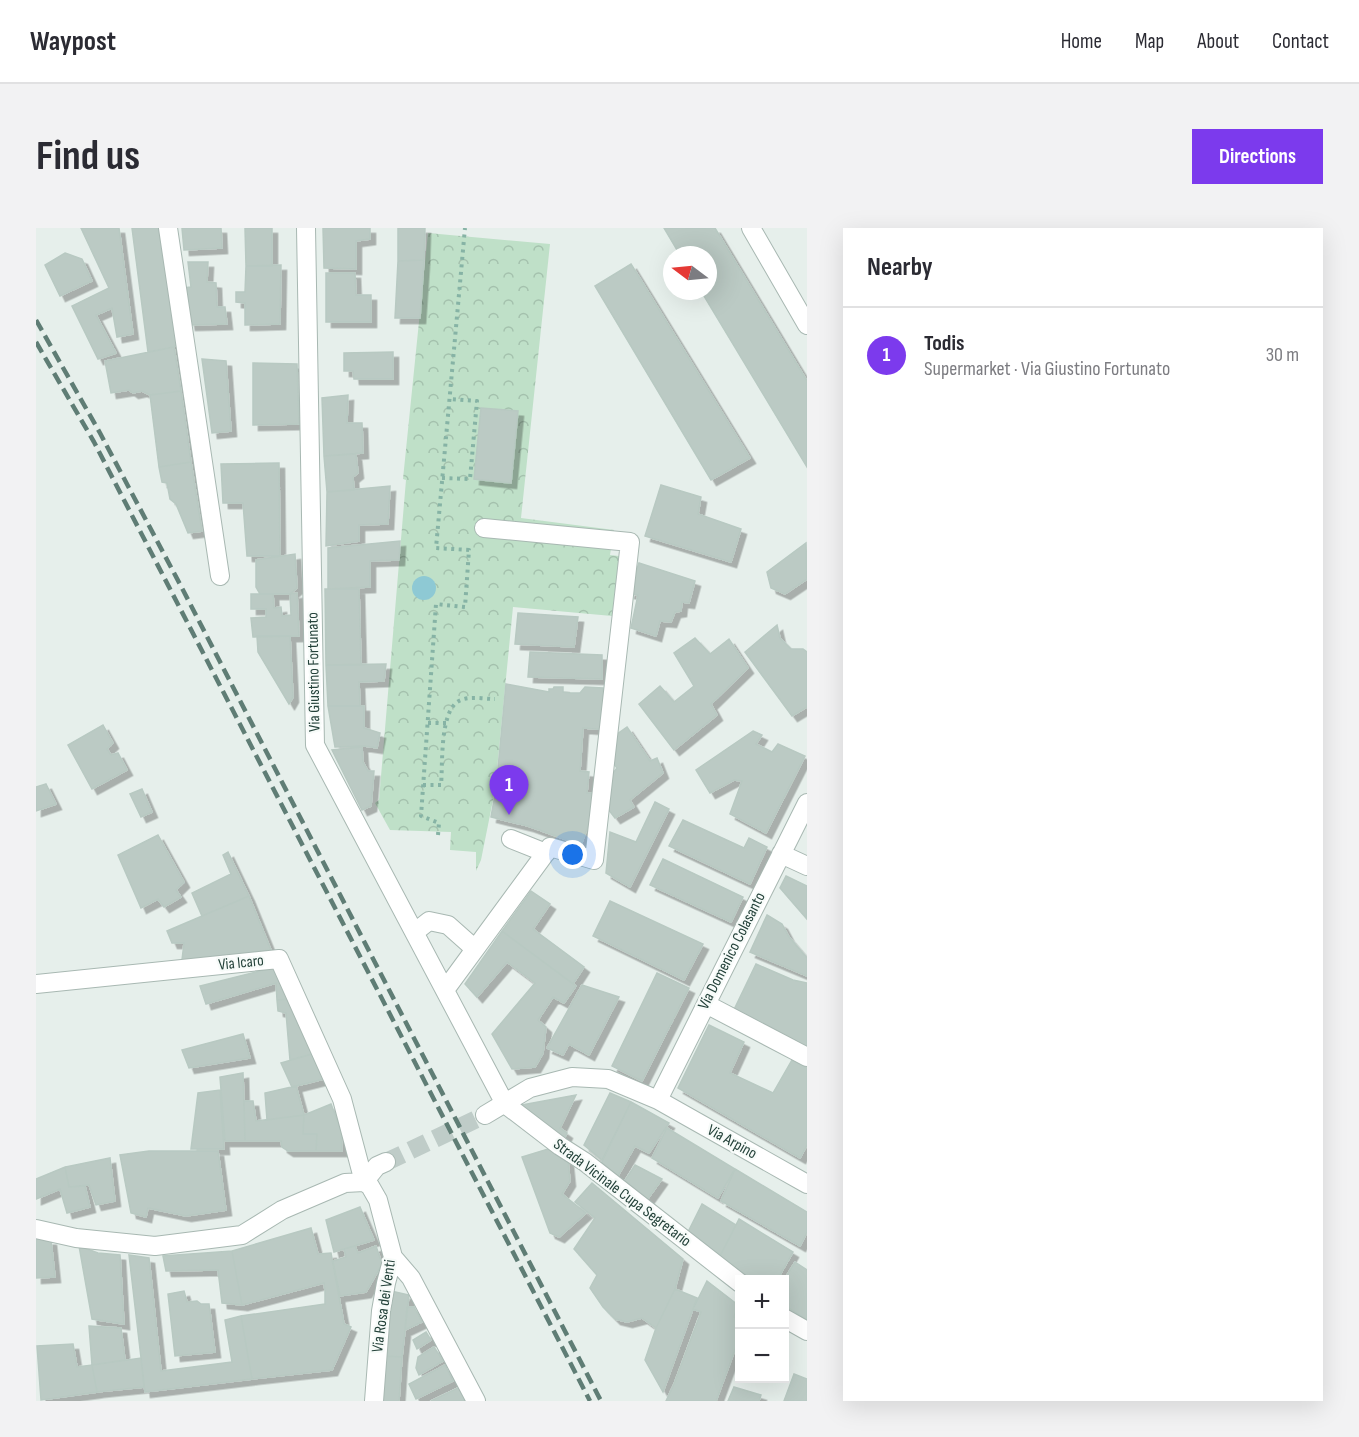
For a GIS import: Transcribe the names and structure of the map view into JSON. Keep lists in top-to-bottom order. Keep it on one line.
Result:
{"streets":{"street":["Via Giustino Fortunato","Via Domenico Colasanto","Via Icaro","Via Arpino","Strada Vicinale Cupa Segretario","Via Rosa dei Venti"]},"crossings":[["Via Giustino Fortunato","Via Arpino"],["Via Giustino Fortunato","Strada Vicinale Cupa Segretario"],["Via Domenico Colasanto","Via Arpino"],["Via Icaro","Via Rosa dei Venti"],["Via Arpino","Strada Vicinale Cupa Segretario"]],"north":"left","page":{"header":"Waypost","nav":["Home","Map","About","Contact"],"buttons":"Directions","title":"Find us","heading":"Nearby","list":[{"mark":"1","name":"Todis","note":"Supermarket · Via Giustino Fortunato","value":"30 m"}],"pins":"1","map_buttons":["+","−"]}}
